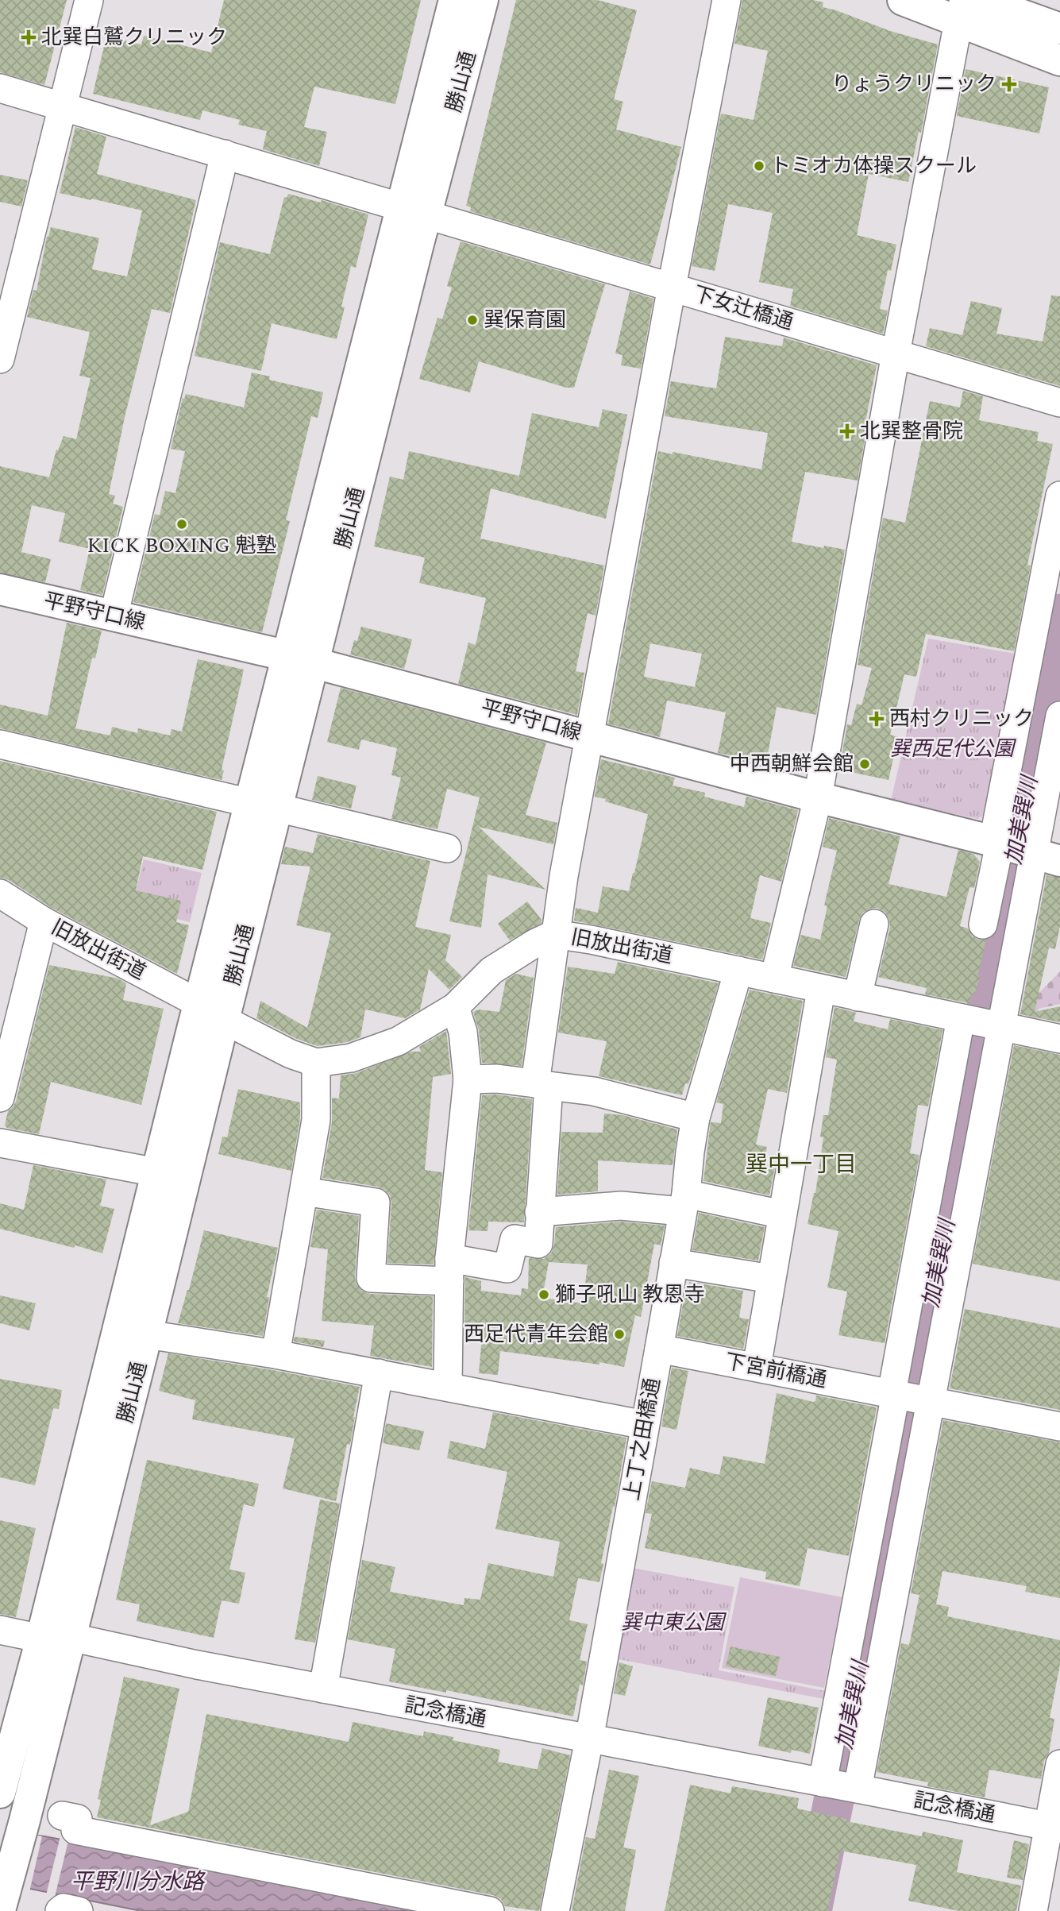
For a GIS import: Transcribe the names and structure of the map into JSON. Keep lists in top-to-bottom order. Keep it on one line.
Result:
{"streets":{"main road":["勝山通","平野守口線"],"street":["下女辻橋通","旧放出街道","下宮前橋通","上丁之田橋通","記念橋通"]},"crossings":[["勝山通","下女辻橋通"],["勝山通","平野守口線"],["勝山通","旧放出街道"],["勝山通","記念橋通"],["旧放出街道","上丁之田橋通"],["下宮前橋通","上丁之田橋通"],["上丁之田橋通","記念橋通"]],"districts":["巽中一丁目"],"water":["加美巽川","平野川分水路"],"parks":["巽西足代公園","巽中東公園"],"places":{"health":["北巽白鷲クリニック","りょうクリニック","北巽整骨院","西村クリニック"],"other":["トミオカ体操スクール","巽保育園","KICK BOXING 魁塾","中西朝鮮会館","獅子吼山 教恩寺","西足代青年会館"]}}
